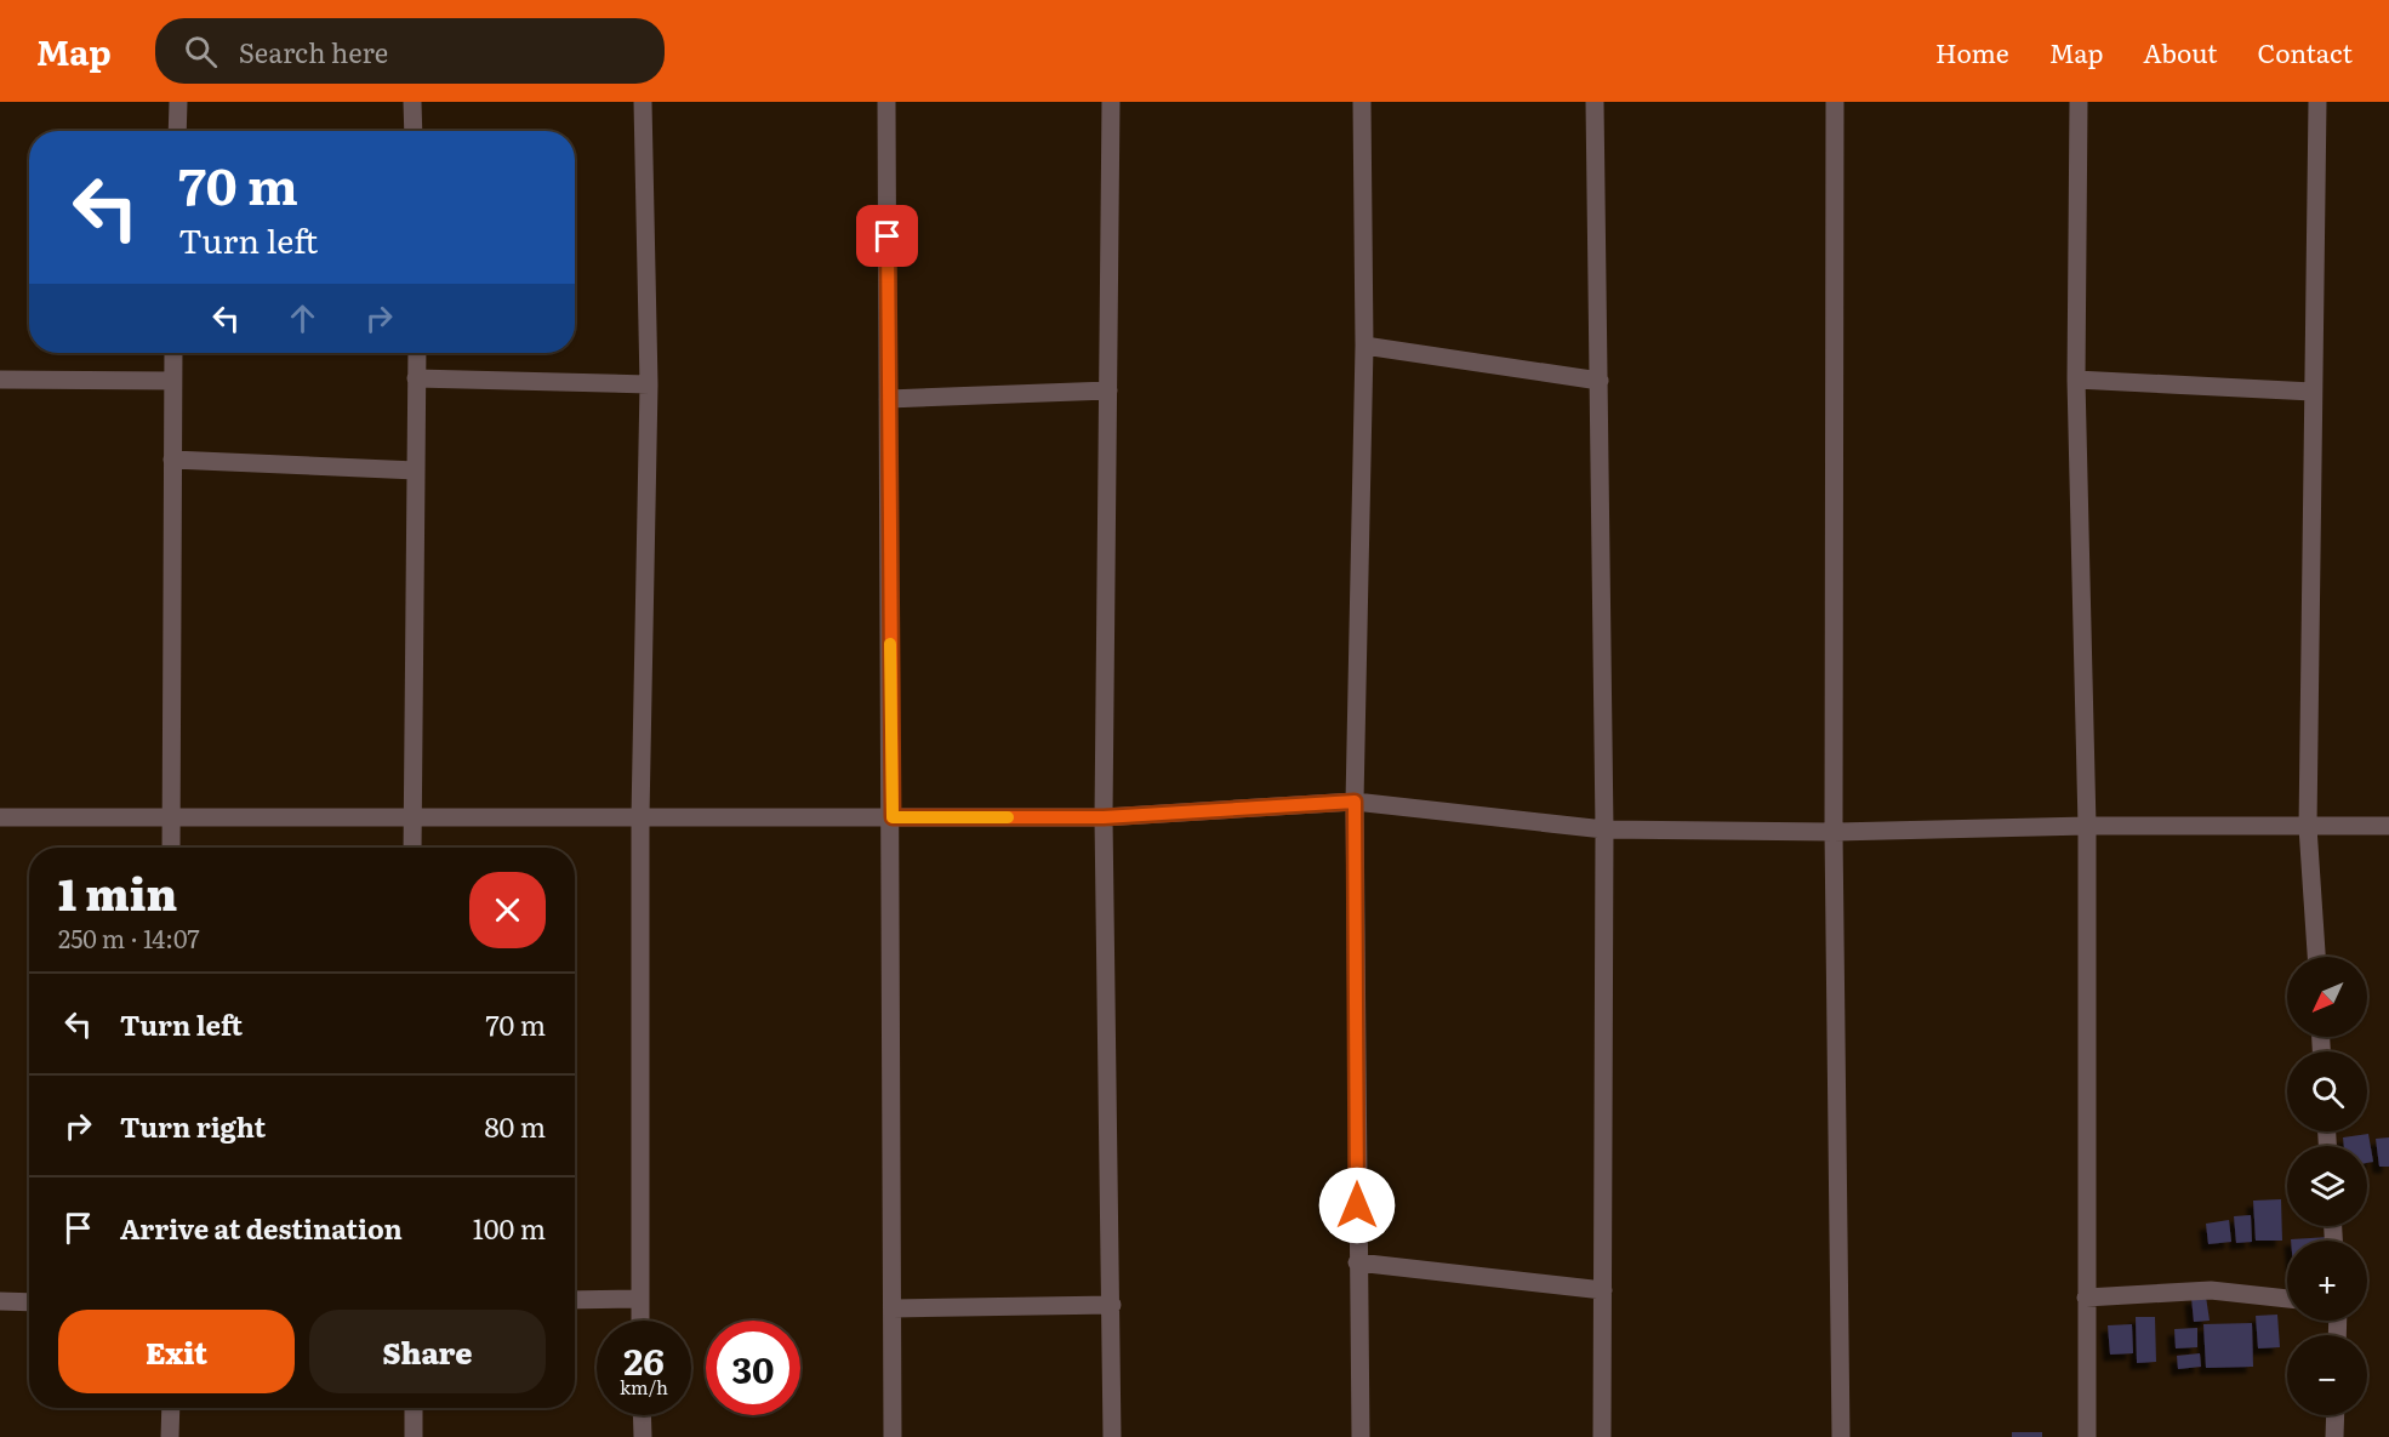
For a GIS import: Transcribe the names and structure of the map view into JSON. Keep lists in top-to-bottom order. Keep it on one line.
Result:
{"north":"bottom left","page":{"header":"Map","search":"Search here","nav":["Home","Map","About","Contact"],"turn":["70 m","Turn left"],"heading":["1 min","250 m · 14:07"],"map_buttons":["+","−"],"list":[{"name":"Turn left","value":"70 m"},{"name":"Turn right","value":"80 m"},{"name":"Arrive at destination","value":"100 m"}],"buttons":["Exit","Share"],"speed":"26 km/h","limit":"30"}}
